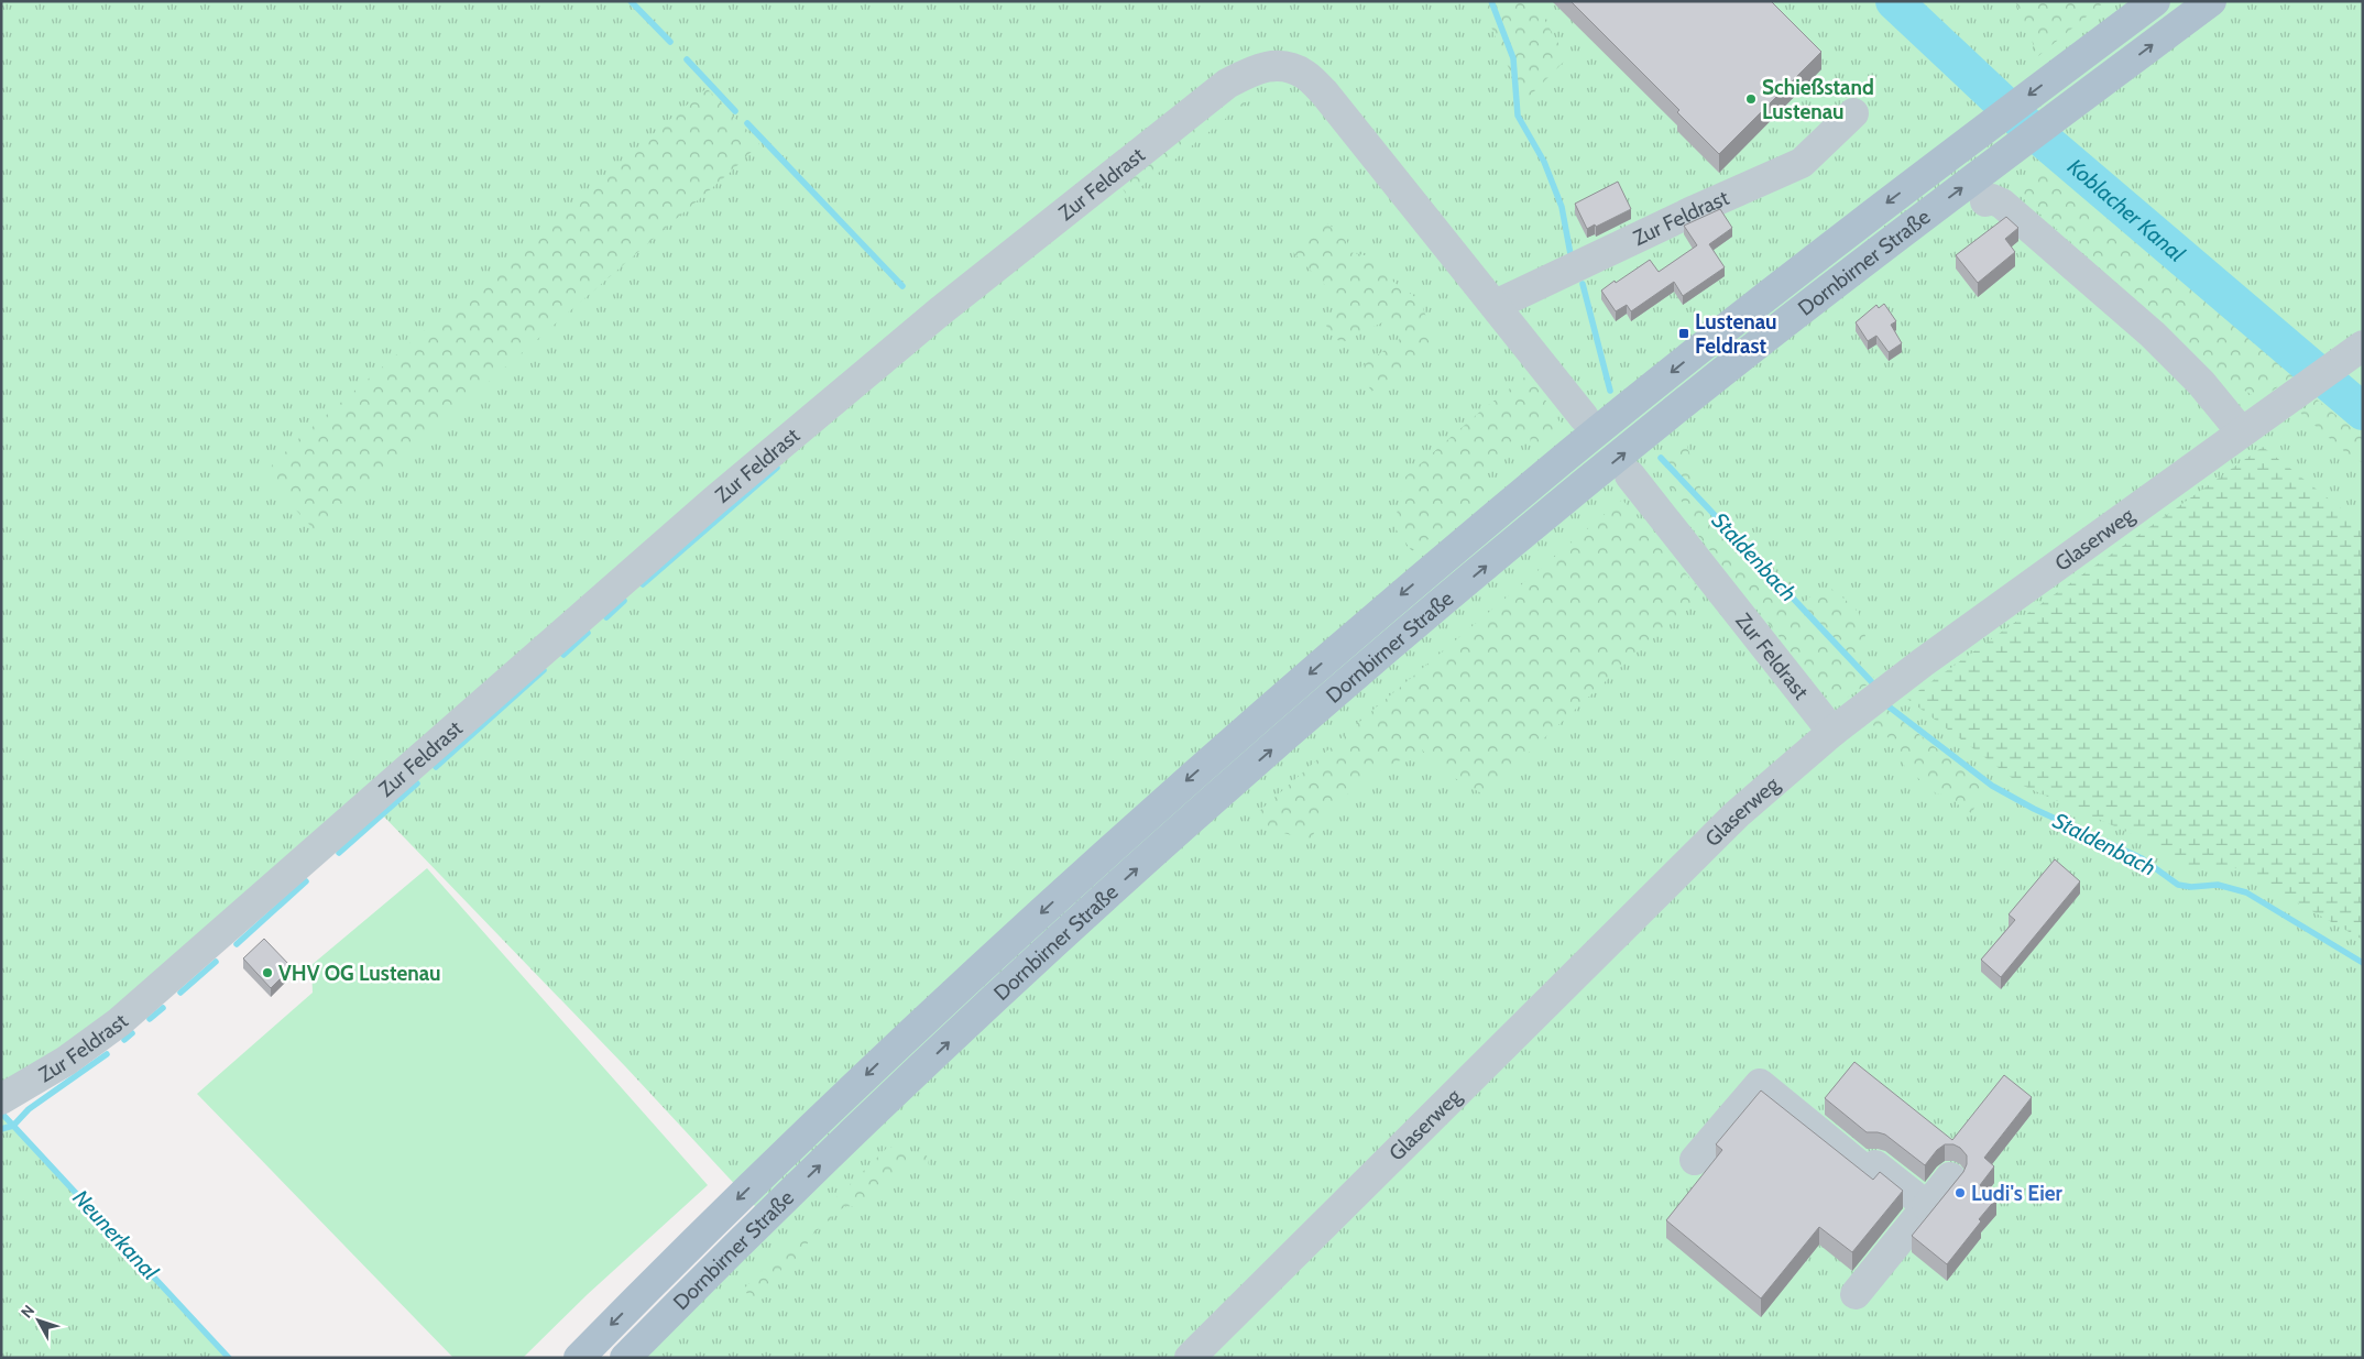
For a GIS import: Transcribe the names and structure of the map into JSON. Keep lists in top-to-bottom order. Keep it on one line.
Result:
{"streets":{"main road":["Dornbirner Straße"],"street":["Zur Feldrast","Glaserweg"]},"crossings":[["Zur Feldrast","Glaserweg"]],"water":["Koblacher Kanal","Staldenbach","Neunerkanal"],"places":{"other":["Schießstand Lustenau","VHV OG Lustenau","Ludi's Eier"],"transit":["Lustenau Feldrast"]},"north":"top left"}
